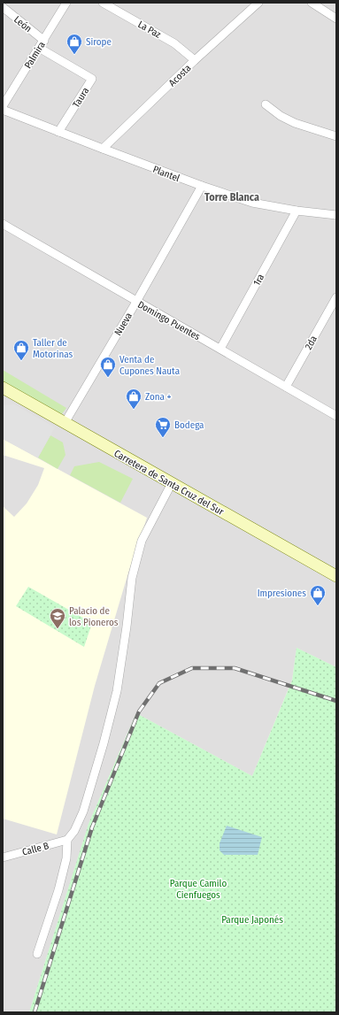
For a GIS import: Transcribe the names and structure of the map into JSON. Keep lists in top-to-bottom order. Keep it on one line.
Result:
{"streets":{"main road":["Carretera de Santa Cruz del Sur"],"street":["León","La Paz","Palmira","Acosta","Taura","Plantel","1ra","Domingo Puentes","Nueva","2da","Calle B"]},"crossings":[["León","Palmira"],["La Paz","Acosta"],["Palmira","Taura"],["Acosta","Plantel"],["Taura","Plantel"],["Plantel","1ra"],["Plantel","Nueva"],["1ra","Domingo Puentes"],["Domingo Puentes","Nueva"],["Domingo Puentes","2da"],["Nueva","Carretera de Santa Cruz del Sur"]],"districts":["Torre Blanca"],"parks":["Parque Camilo Cienfuegos","Parque Japonés"],"places":{"shop":["Sirope","Taller de Motorinas","Venta de Cupones Nauta","Zona +","Impresiones"],"supermarket":["Bodega"],"school or university":["Palacio de los Pioneros"]}}
